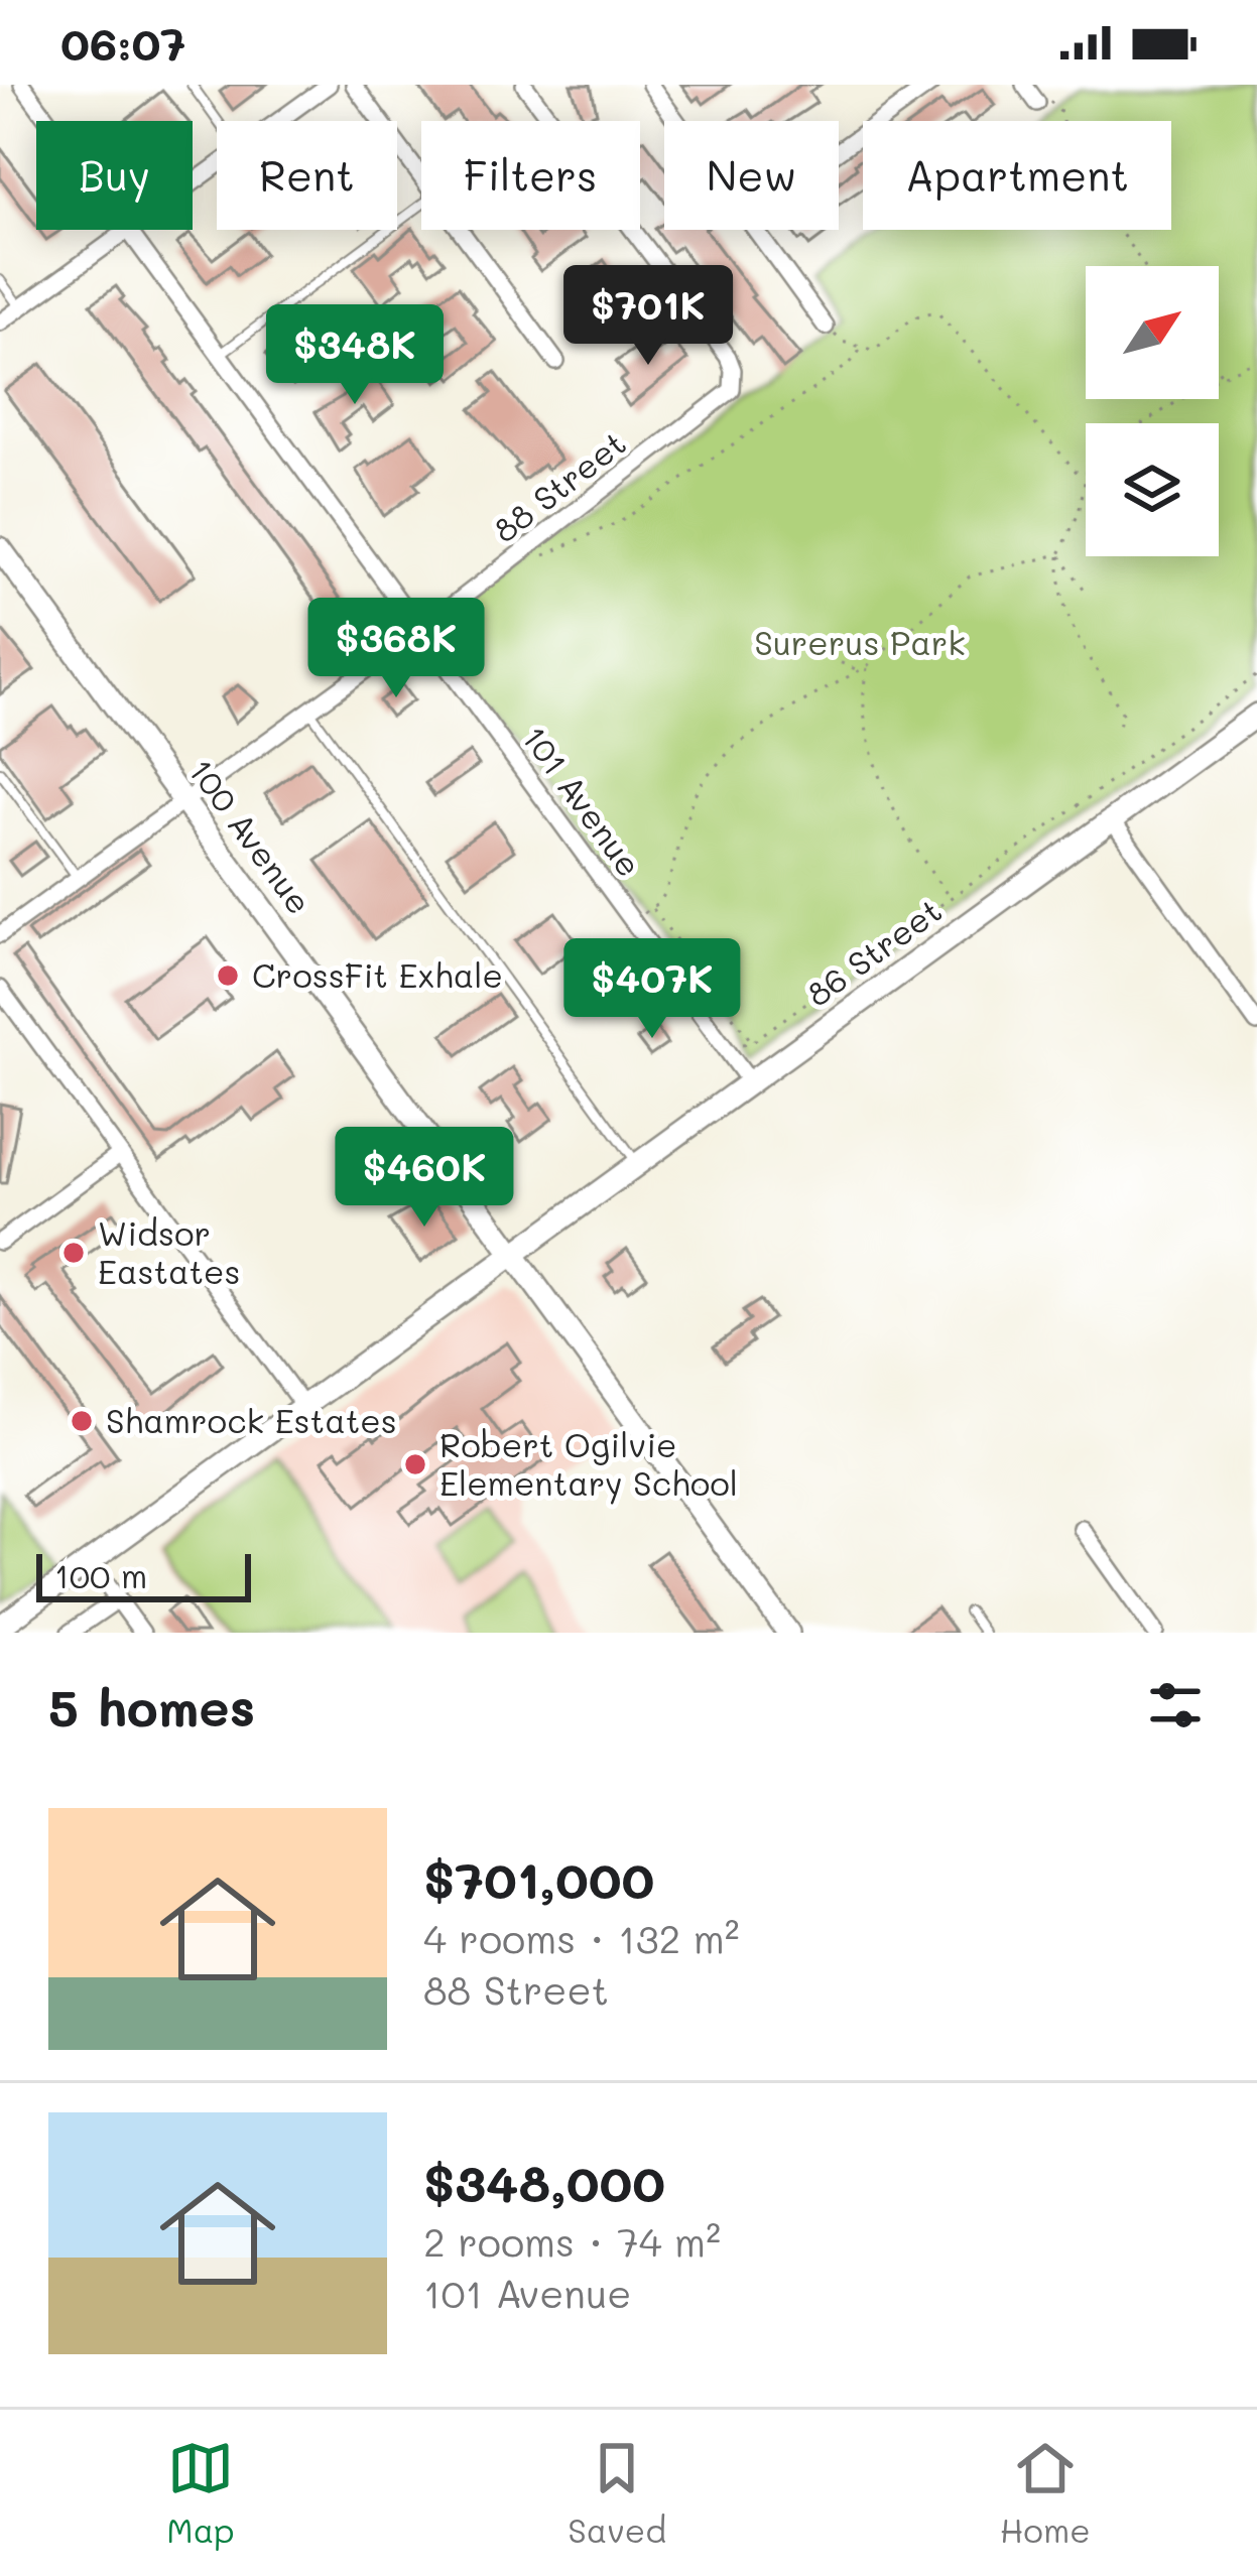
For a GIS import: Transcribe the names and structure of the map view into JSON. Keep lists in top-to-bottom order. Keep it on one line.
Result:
{"streets":{"main road":["100 Avenue","86 Street"],"street":["88 Street","101 Avenue"]},"crossings":[["88 Street","101 Avenue"],["88 Street","100 Avenue"],["101 Avenue","86 Street"],["100 Avenue","86 Street"]],"parks":["Surerus Park"],"places":["CrossFit Exhale","Widsor Eastates","Shamrock Estates","Robert Ogilvie Elementary School"],"scale_bar":"100 m","north":"top right","page":{"status":"06:07","chip":["Buy","Rent","Filters","New","Apartment"],"price":["$701K","$348K","$368K","$407K","$460K"],"scale":"100 m","heading":"5 homes","list":[{"name":"$701,000","note":"4 rooms · 132 m² · 88 Street"},{"name":"$348,000","note":"2 rooms · 74 m² · 101 Avenue"}],"tabs":["Map","Saved","Home"]}}
